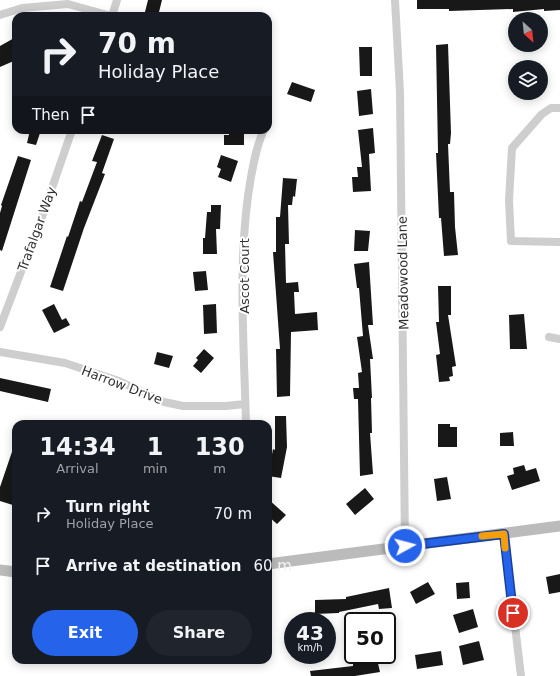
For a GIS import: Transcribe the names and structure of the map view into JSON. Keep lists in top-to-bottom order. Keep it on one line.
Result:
{"streets":{"street":["Trafalgar Way","Meadowood Lane","Ascot Court","Harrow Drive"]},"crossings":[["Ascot Court","Harrow Drive"]],"north":"bottom right","page":{"turn":["70 m","Holiday Place"],"then":"Then","eta":["14:34","Arrival","1","min","130","m"],"list":[{"name":"Turn right","note":"Holiday Place","value":"70 m"},{"name":"Arrive at destination","value":"60 m"}],"buttons":["Exit","Share"],"speed":"43 km/h","limit":"50"}}
